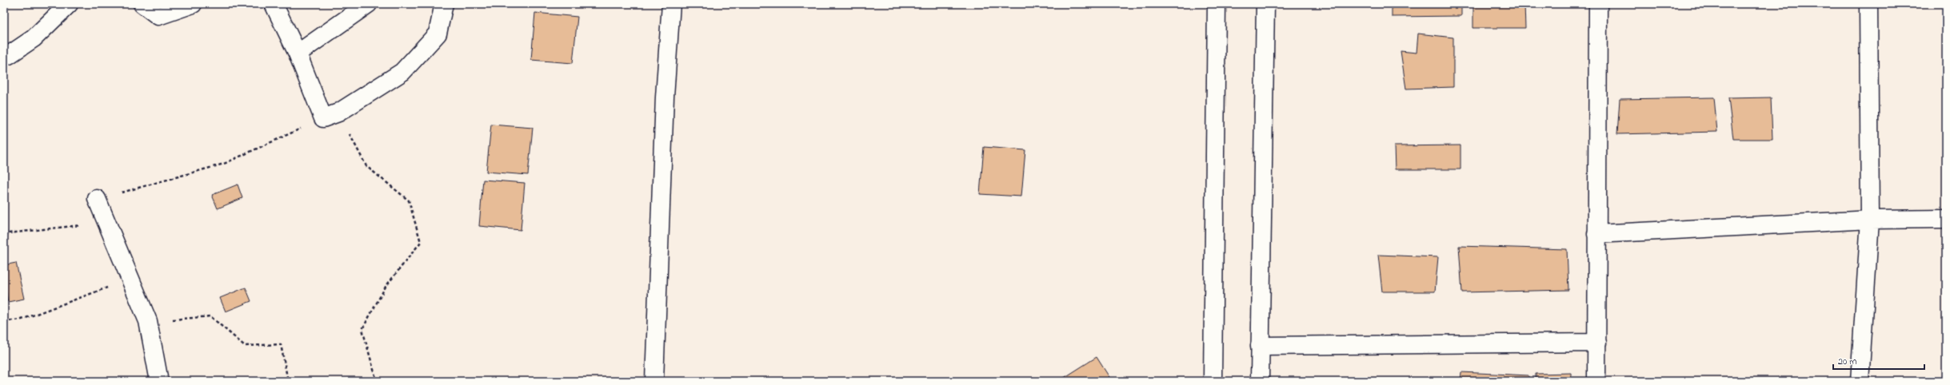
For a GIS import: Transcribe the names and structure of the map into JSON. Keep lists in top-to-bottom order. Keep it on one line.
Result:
{"scale_bar":"20 m"}
